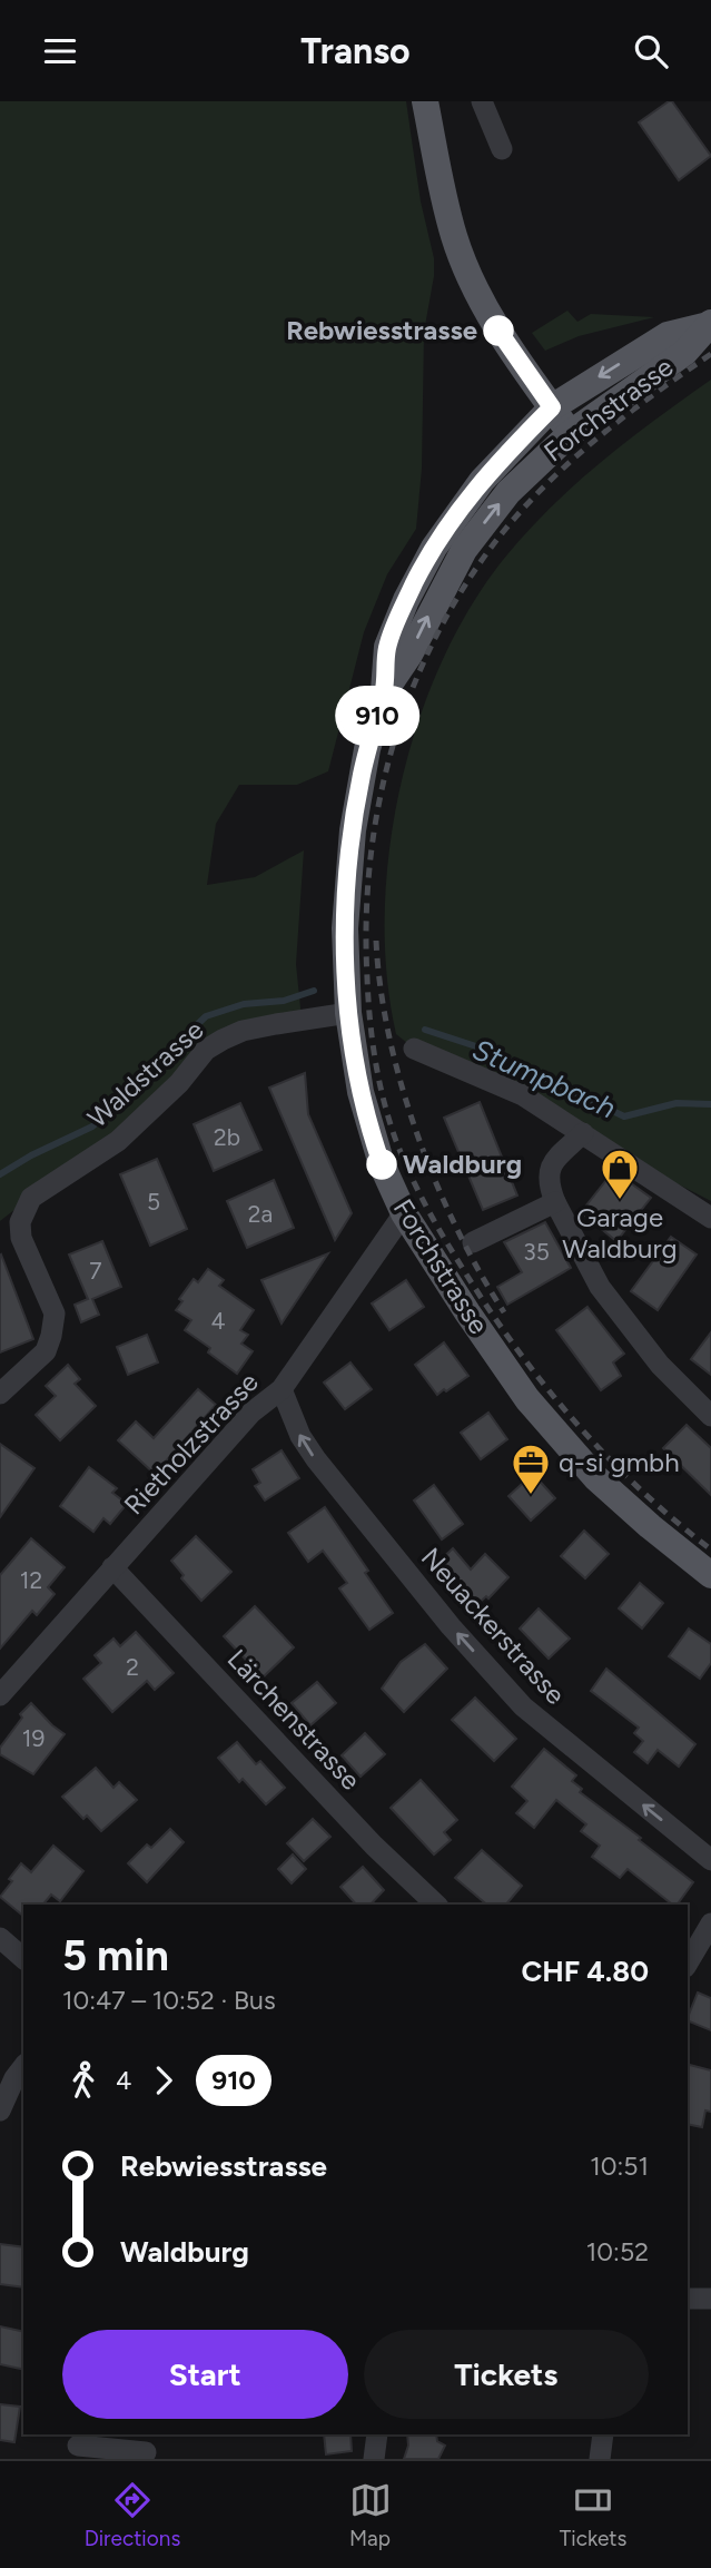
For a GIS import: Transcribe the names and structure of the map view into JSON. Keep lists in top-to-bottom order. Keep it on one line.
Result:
{"streets":{"main road":["Forchstrasse"],"street":["Waldstrasse","Rietholzstrasse","Neuackerstrasse","Lärchenstrasse"]},"crossings":[["Forchstrasse","Waldstrasse"],["Forchstrasse","Rietholzstrasse"],["Rietholzstrasse","Neuackerstrasse"],["Rietholzstrasse","Lärchenstrasse"]],"one_way":["Neuackerstrasse"],"water":["Stumpbach"],"places":{"other":["Rebwiesstrasse","Waldburg"],"shop":["Garage Waldburg"],"office":["q-si gmbh"]},"lines":["bus line 910"],"house_numbers":["2b","5","2a","35","7","4","12","2","19"],"page":{"header":"Transo","on_map":"910","heading":["5 min","10:47 – 10:52 · Bus","CHF 4.80"],"legs":["4","910"],"list":[{"name":"Rebwiesstrasse","value":"10:51"},{"name":"Waldburg","value":"10:52"}],"buttons":["Start","Tickets"],"tabs":["Directions","Map","Tickets"]}}
